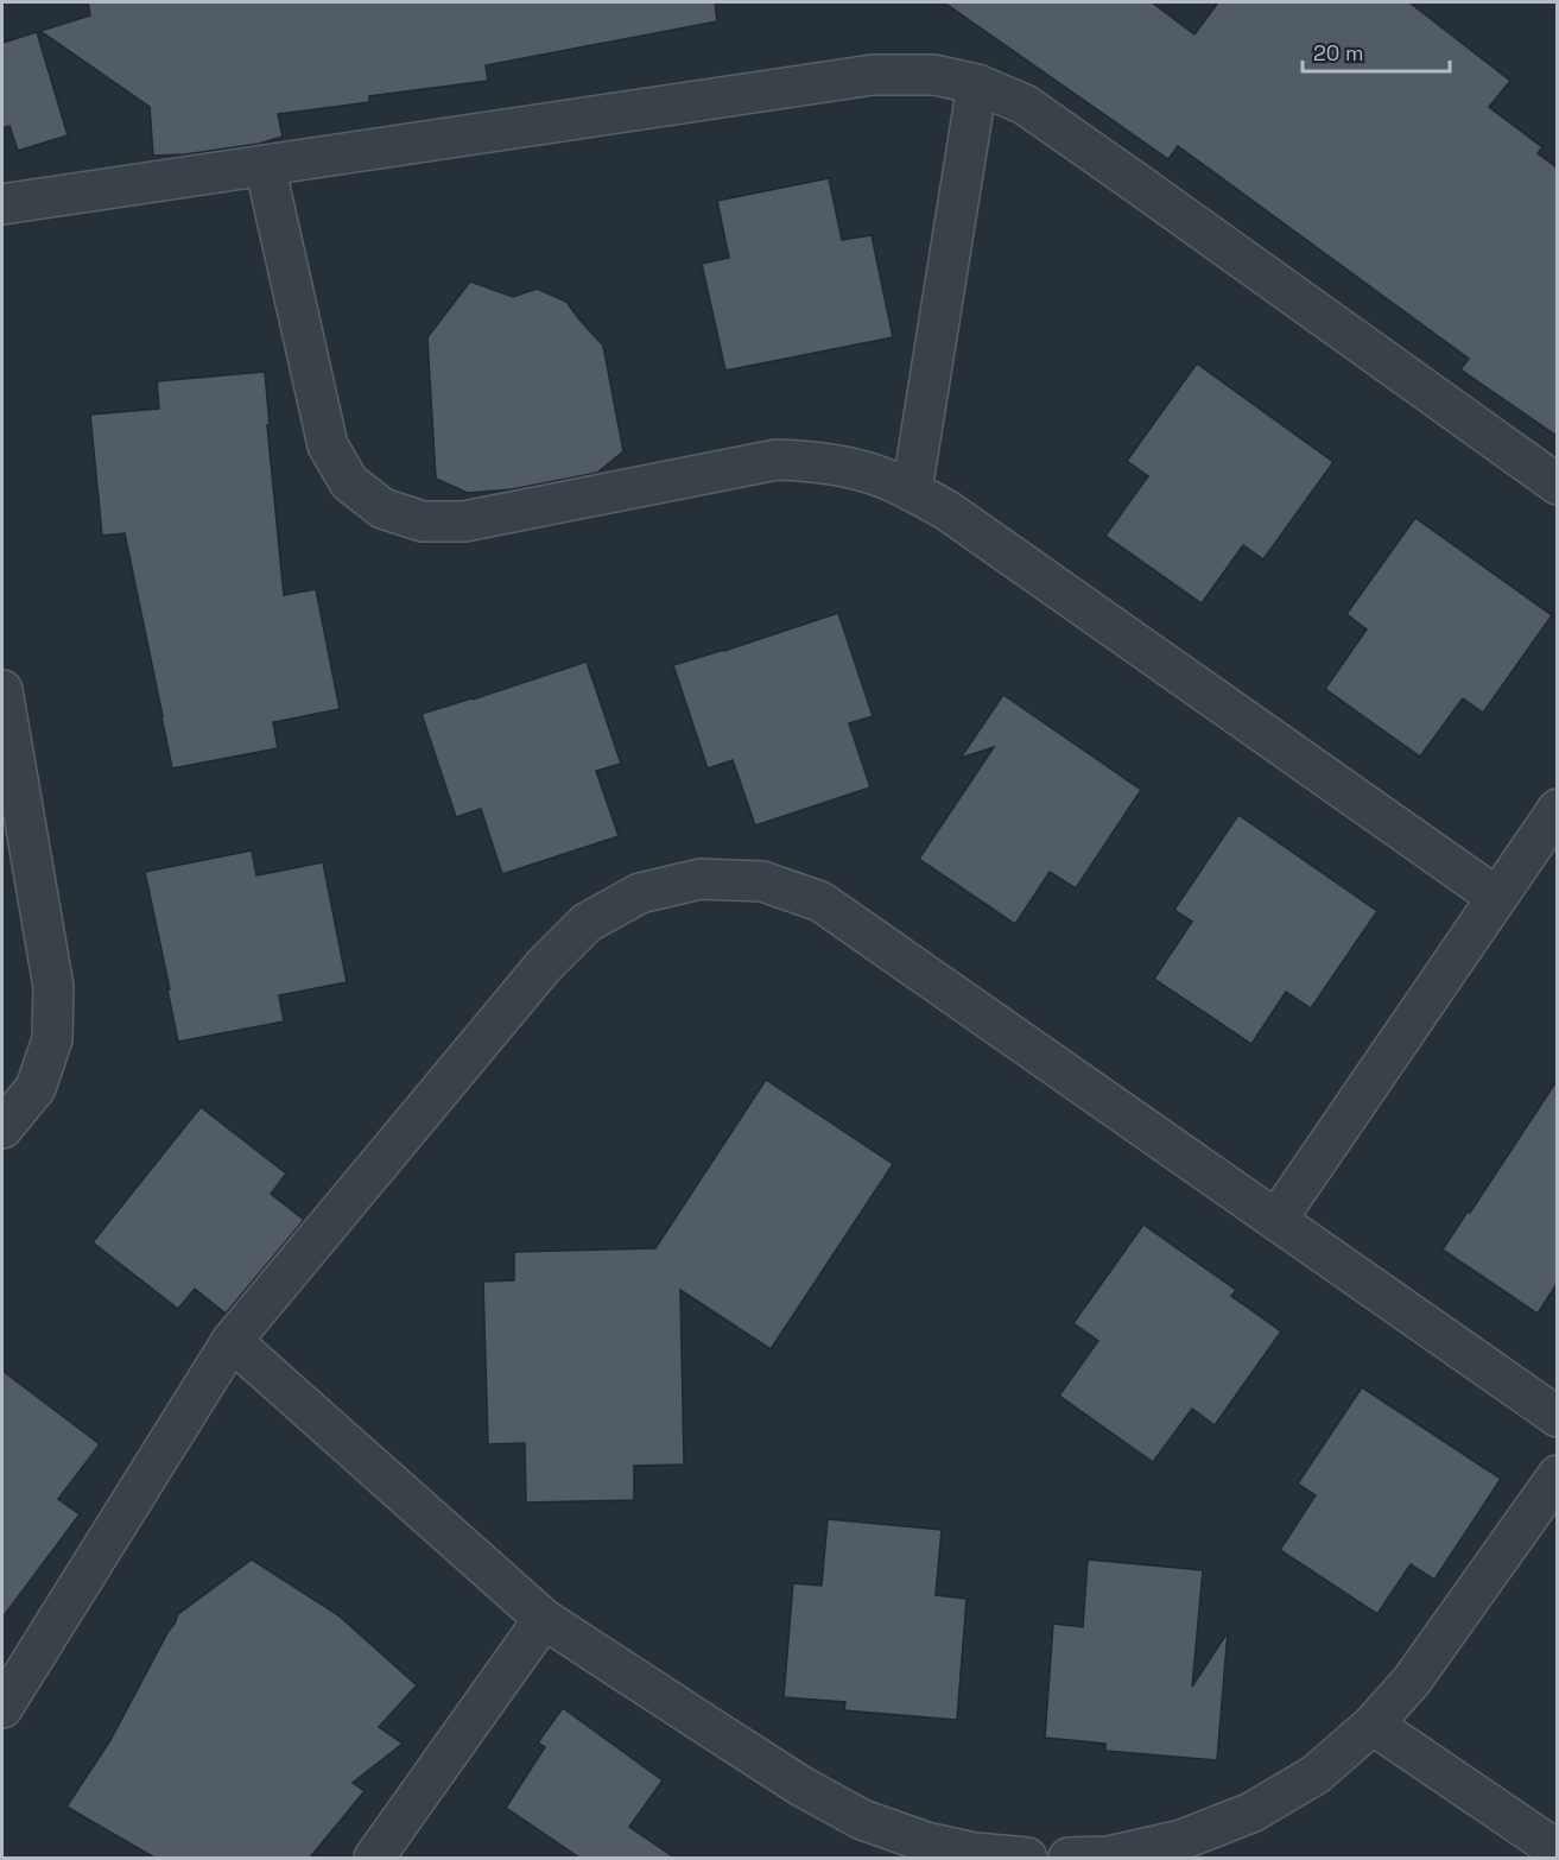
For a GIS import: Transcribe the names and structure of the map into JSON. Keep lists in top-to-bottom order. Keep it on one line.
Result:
{"scale_bar":"20 m"}
